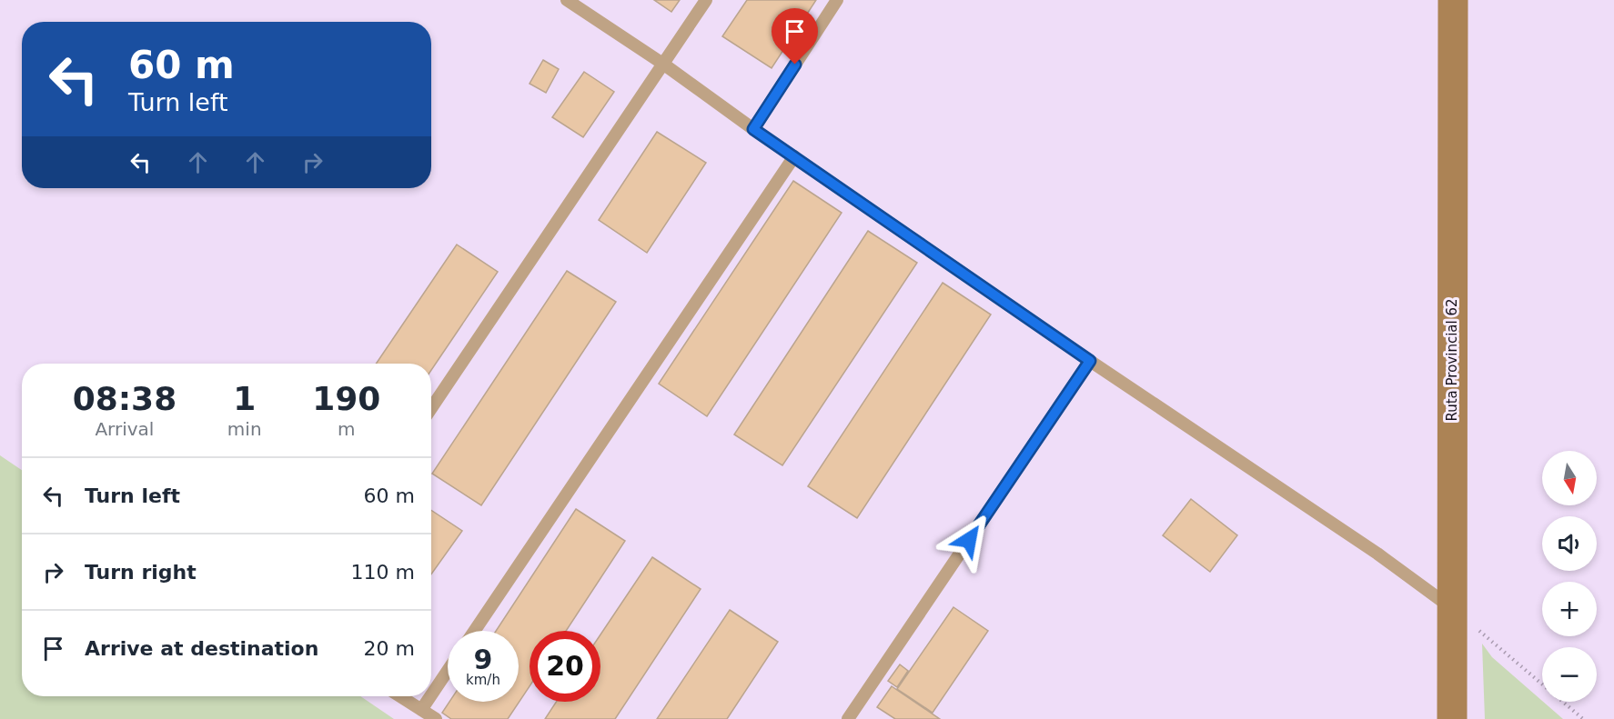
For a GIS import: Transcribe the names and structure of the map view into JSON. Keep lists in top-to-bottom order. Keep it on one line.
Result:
{"streets":{"main road":["Ruta Provincial 62"]},"north":"bottom","page":{"turn":["60 m","Turn left"],"eta":["08:38","Arrival","1","min","190","m"],"map_buttons":["+","−"],"list":[{"name":"Turn left","value":"60 m"},{"name":"Turn right","value":"110 m"},{"name":"Arrive at destination","value":"20 m"}],"speed":"9 km/h","limit":"20"}}
